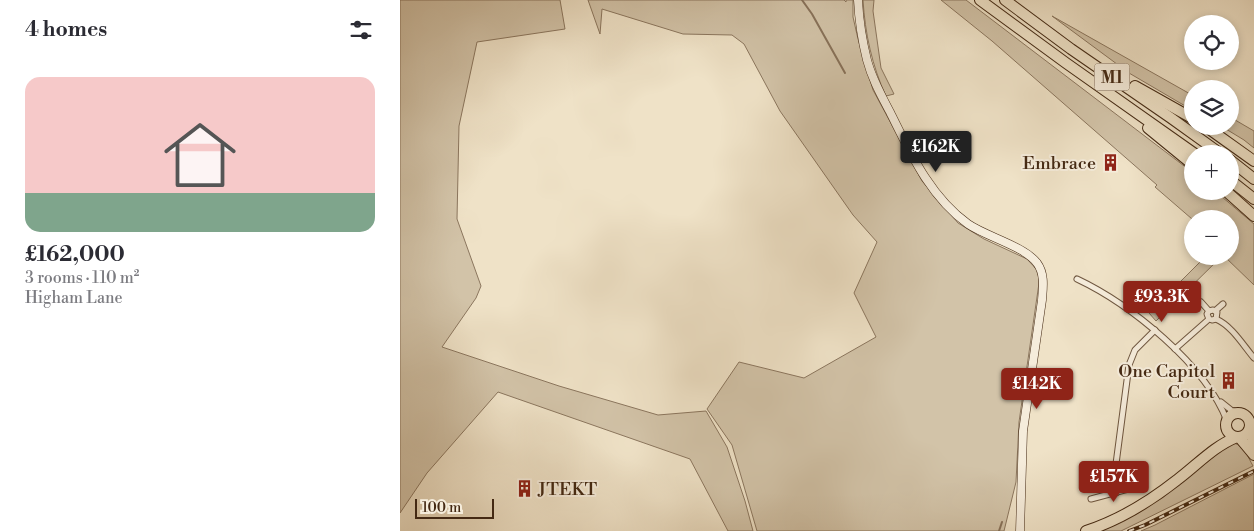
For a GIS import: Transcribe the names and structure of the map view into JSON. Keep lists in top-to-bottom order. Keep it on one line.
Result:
{"streets":{"highway":["M1"]},"places":{"building":["Embrace","One Capitol Court","JTEKT"]},"scale_bar":"100 m","page":{"heading":"4 homes","map_buttons":["+","−"],"list":[{"name":"£162,000","note":"3 rooms · 110 m² · Higham Lane"}],"price":["£162K","£93.3K","£142K","£157K"],"scale":"100 m"}}
